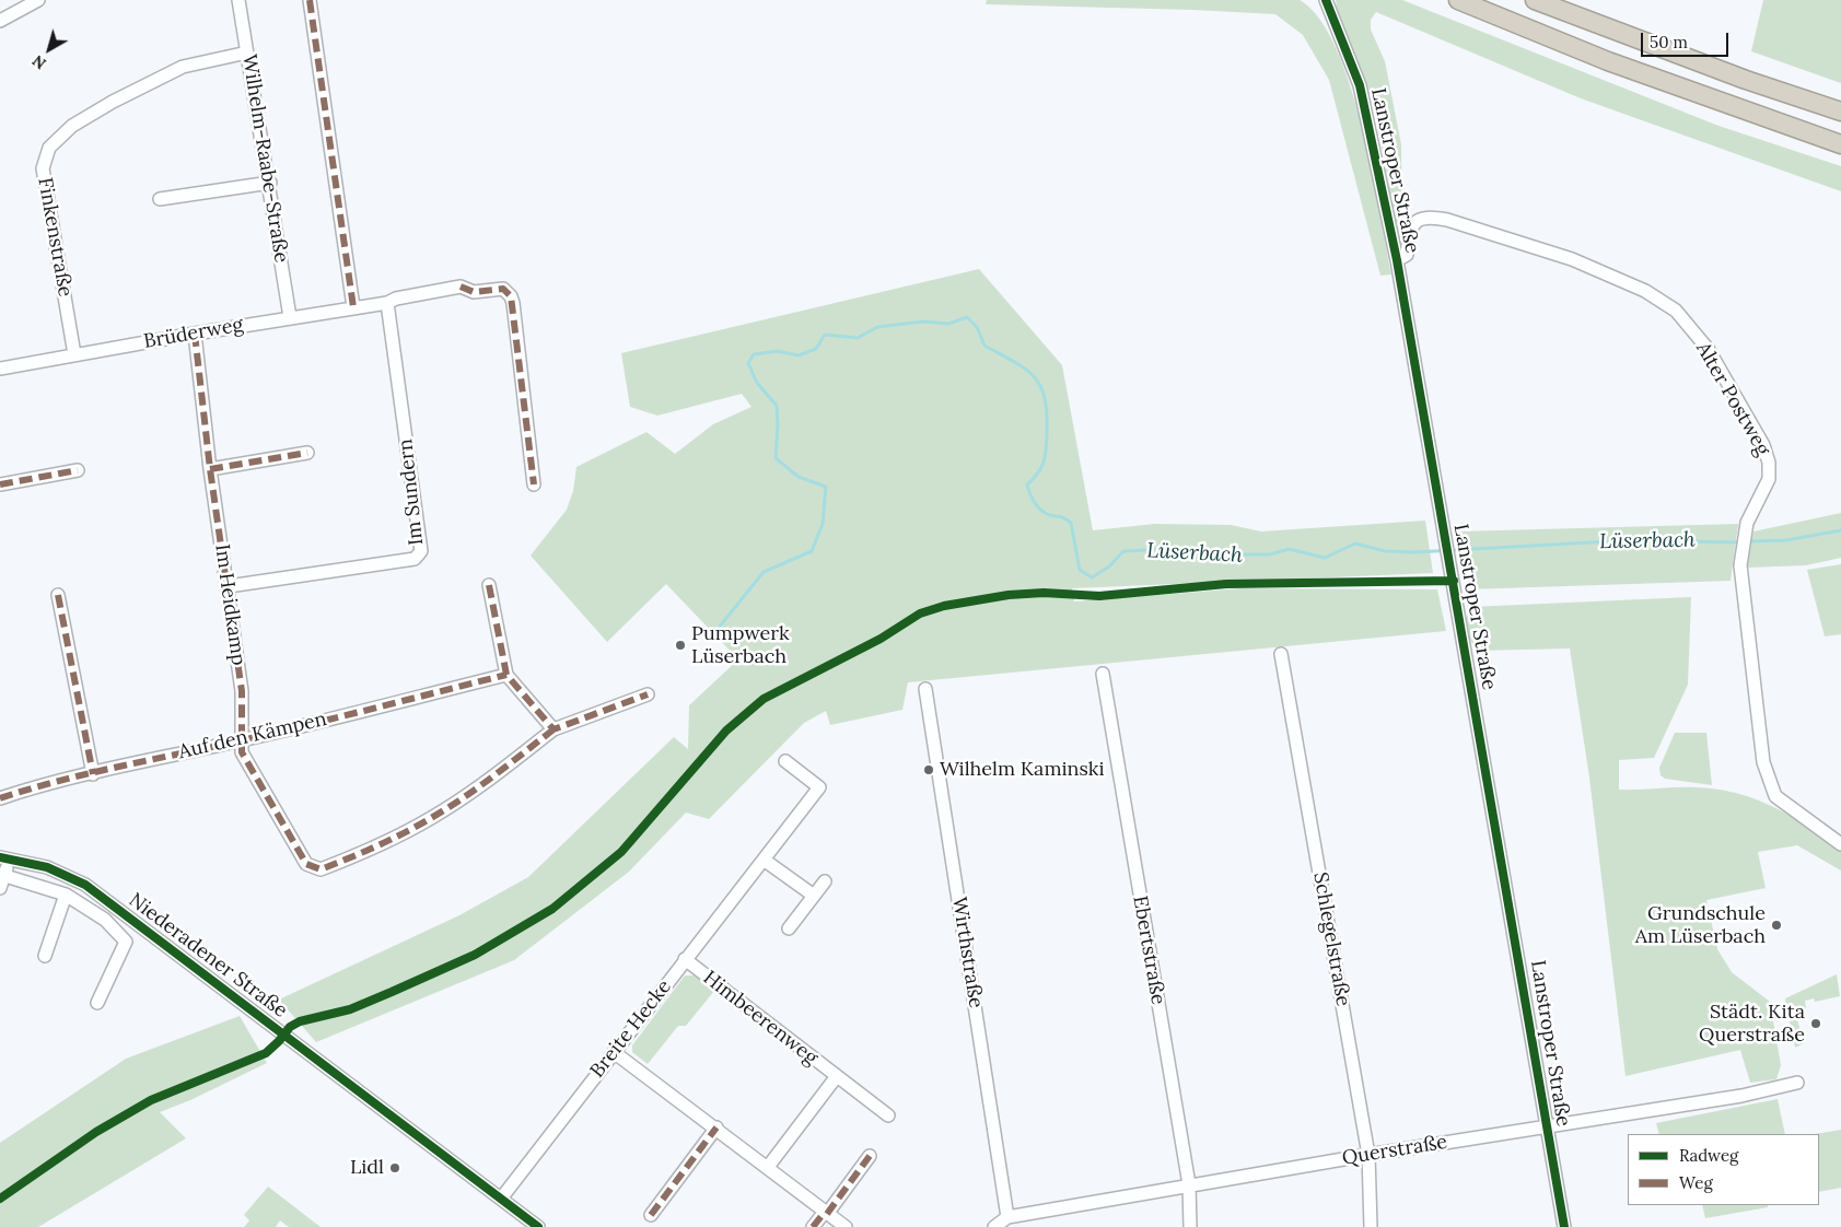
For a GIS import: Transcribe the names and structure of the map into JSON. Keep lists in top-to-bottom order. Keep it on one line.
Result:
{"streets":{"street":["Wilhelm-Raabe-Straße","Lanstroper Straße","Finkenstraße","Brüderweg","Alter Postweg","Im Sundern","Im Heidkamp","Auf den Kämpen","Schlegelstraße","Ebertstraße","Wirthstraße","Niederadener Straße","Himbeerenweg","Breite Hecke","Querstraße"]},"crossings":[["Wilhelm-Raabe-Straße","Finkenstraße"],["Wilhelm-Raabe-Straße","Brüderweg"],["Lanstroper Straße","Alter Postweg"],["Lanstroper Straße","Querstraße"],["Finkenstraße","Brüderweg"],["Brüderweg","Im Sundern"],["Brüderweg","Im Heidkamp"],["Im Sundern","Im Heidkamp"],["Im Heidkamp","Auf den Kämpen"],["Schlegelstraße","Querstraße"],["Ebertstraße","Querstraße"],["Wirthstraße","Querstraße"],["Niederadener Straße","Breite Hecke"],["Himbeerenweg","Breite Hecke"]],"water":["Lüserbach"],"places":["Pumpwerk Lüserbach","Wilhelm Kaminski","Grundschule Am Lüserbach","Städt. Kita Querstraße","Lidl"],"legend":["Radweg","Weg"],"scale_bar":"50 m","north":"bottom left"}
